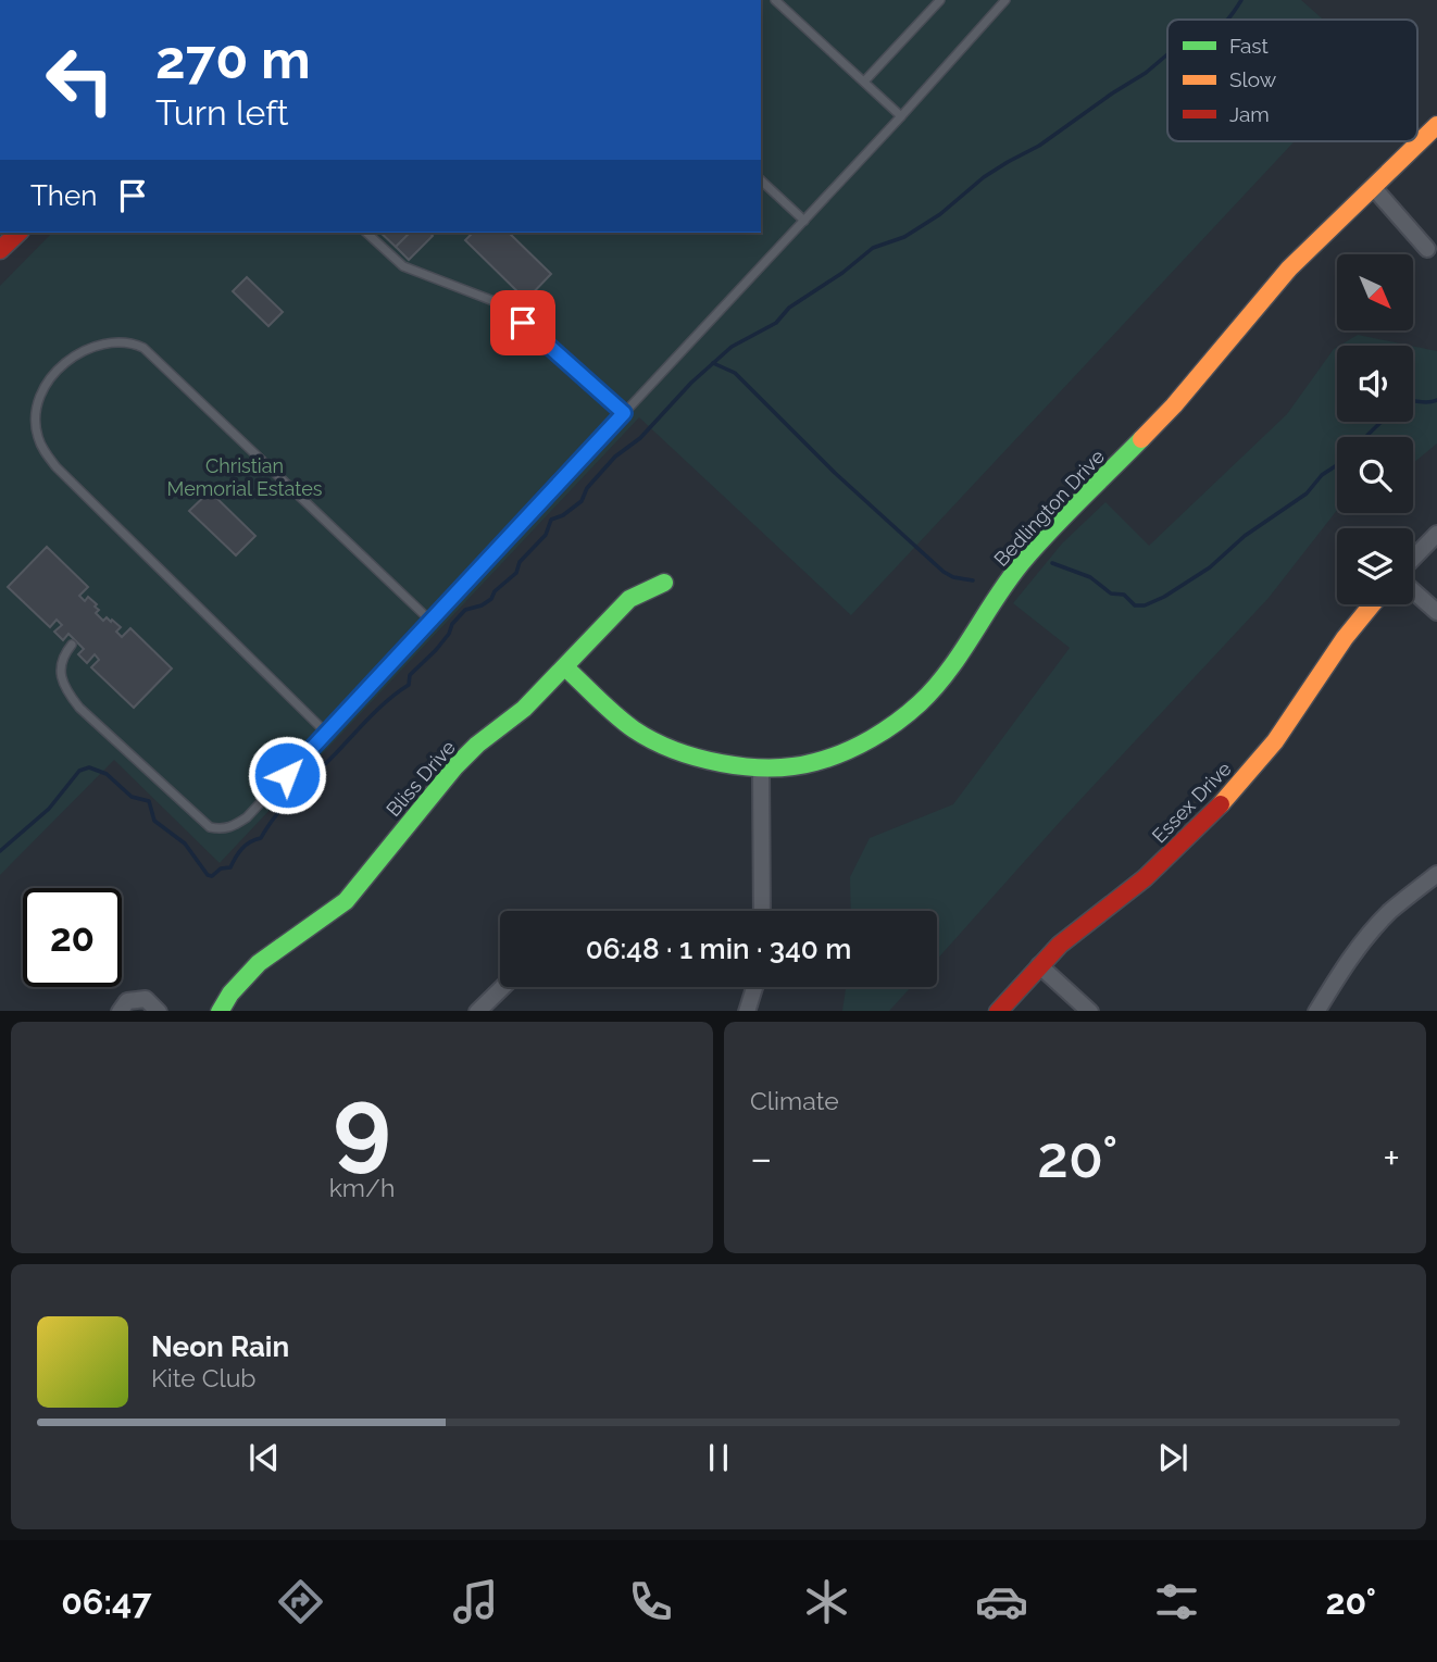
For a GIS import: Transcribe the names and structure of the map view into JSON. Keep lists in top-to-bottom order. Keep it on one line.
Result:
{"streets":{"street":["Bedlington Drive","Bliss Drive","Essex Drive"]},"crossings":[["Bedlington Drive","Bliss Drive"]],"parks":["Christian Memorial Estates"],"legend":["Fast","Slow","Jam"],"north":"bottom right","page":{"turn":["270 m","Turn left"],"then":"Then","limit":"20","trip":"06:48 · 1 min · 340 m","tile":[["9","km/h"],"Climate"],"heat":["−","20°","+"],"song":["Neon Rain","Kite Club"],"tabs":["06:47","20°"]}}
